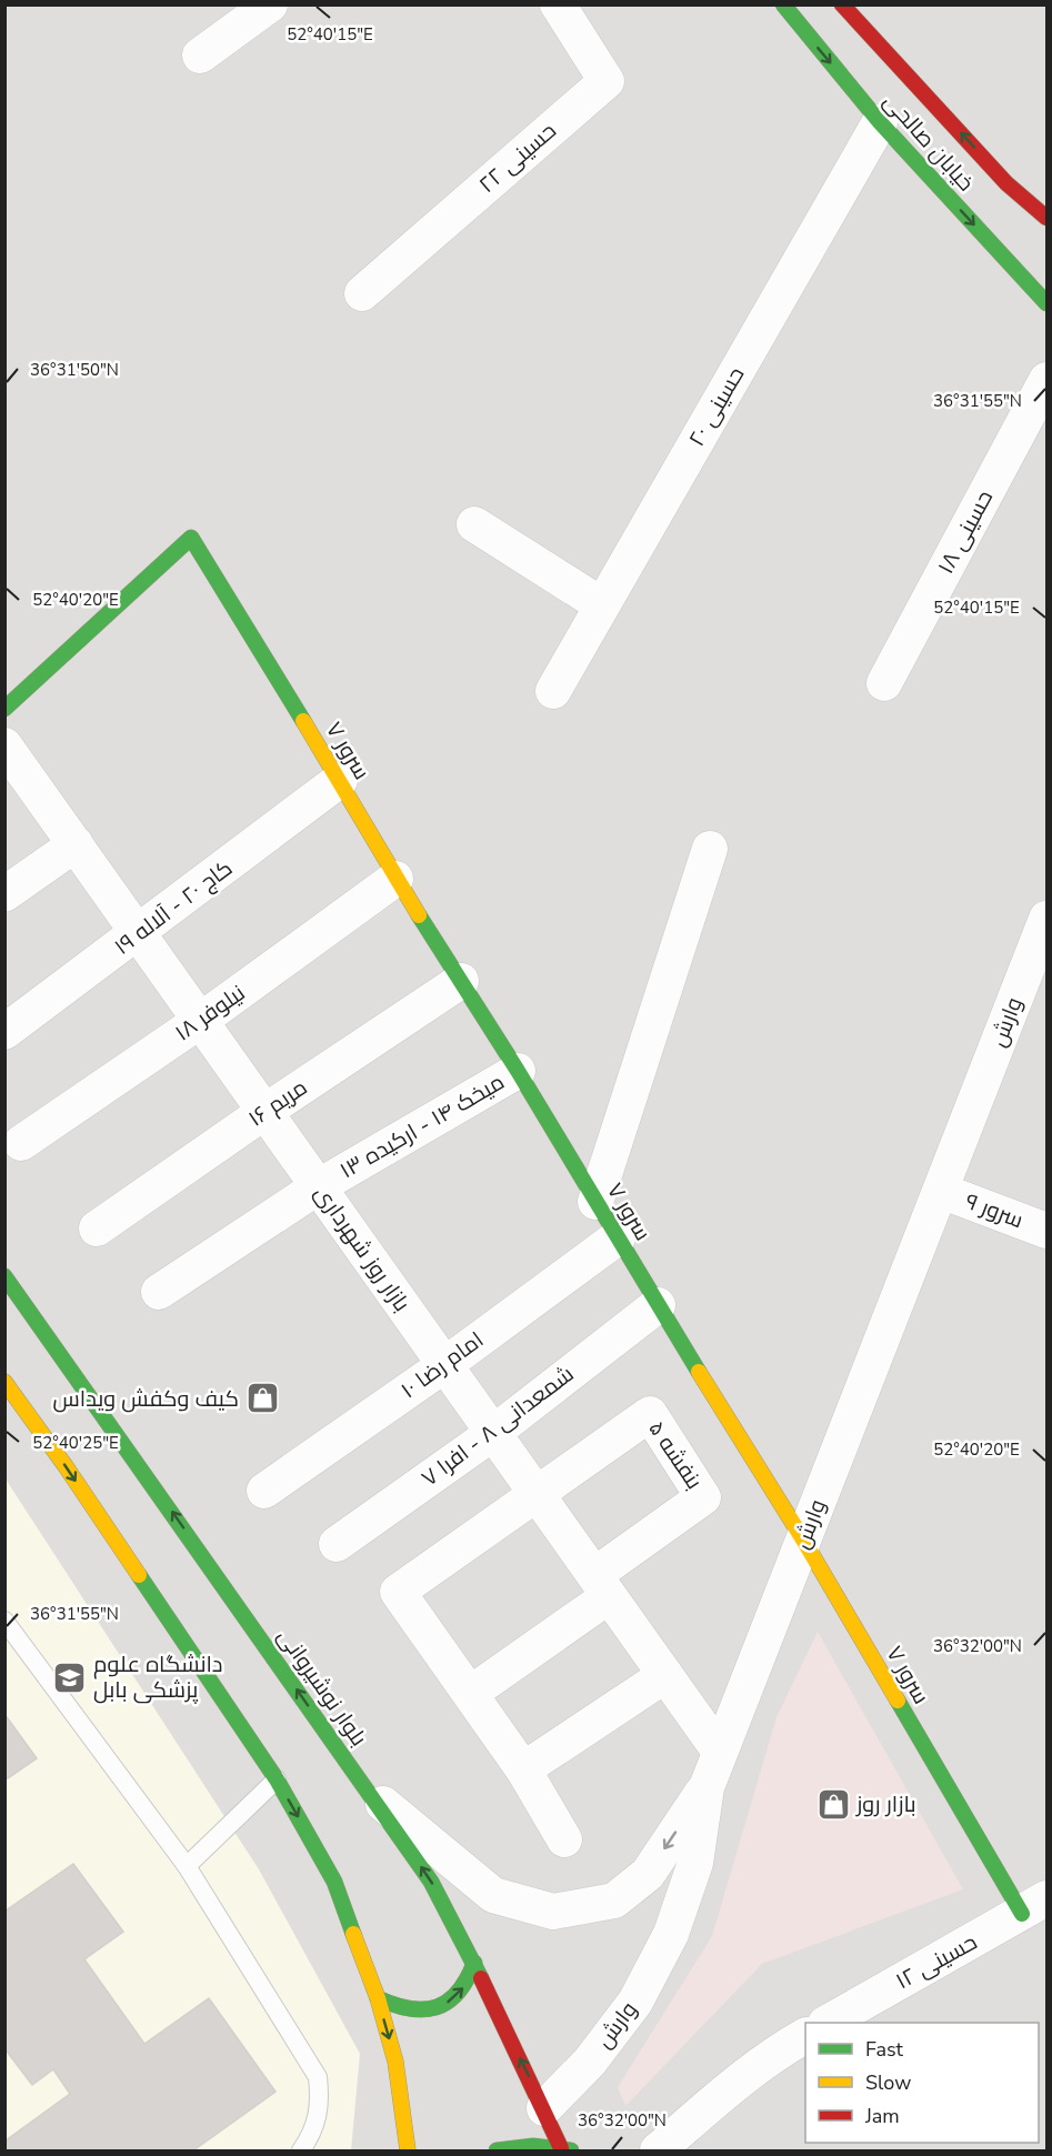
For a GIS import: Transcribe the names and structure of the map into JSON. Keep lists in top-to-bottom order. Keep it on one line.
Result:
{"streets":{"main road":["خيابان صالحی","سرور ۷","بلوار نوشیروانی"],"street":["حسینی ۲۲","حسینی ٢٠","حسینی ۱۸","کاج ۲۰ - آلاله ۱۹","نیلوفر ۱۸","وارش","مریم ۱۶","میخک ۱۴ - ارکیده ۱۳","سرور ۹","بازار روز شهرداری","امام رضا ۱۰","شمعدانی ۸ - افرا ۷","بنفشه ۵","حسینی ۱۲"]},"crossings":[["خيابان صالحی","حسینی ٢٠"],["سرور ۷","کاج ۲۰ - آلاله ۱۹"],["سرور ۷","نیلوفر ۱۸"],["سرور ۷","وارش"],["سرور ۷","مریم ۱۶"],["سرور ۷","میخک ۱۴ - ارکیده ۱۳"],["سرور ۷","امام رضا ۱۰"],["سرور ۷","شمعدانی ۸ - افرا ۷"],["سرور ۷","حسینی ۱۲"],["کاج ۲۰ - آلاله ۱۹","بازار روز شهرداری"],["نیلوفر ۱۸","بازار روز شهرداری"],["وارش","سرور ۹"],["وارش","بازار روز شهرداری"],["وارش","بلوار نوشیروانی"],["مریم ۱۶","بازار روز شهرداری"],["میخک ۱۴ - ارکیده ۱۳","بازار روز شهرداری"],["بازار روز شهرداری","امام رضا ۱۰"],["بازار روز شهرداری","شمعدانی ۸ - افرا ۷"],["بازار روز شهرداری","بنفشه ۵"]],"places":{"shop":["کیف و‌کفش ویداس","بازار روز"],"school or university":["دانشگاه علوم پزشکی بابل"]},"legend":["Fast","Slow","Jam"],"coordinates":["52°40'15\"E","36°31'50\"N","36°31'55\"N","52°40'20\"E","52°40'25\"E","36°32'00\"N"]}
